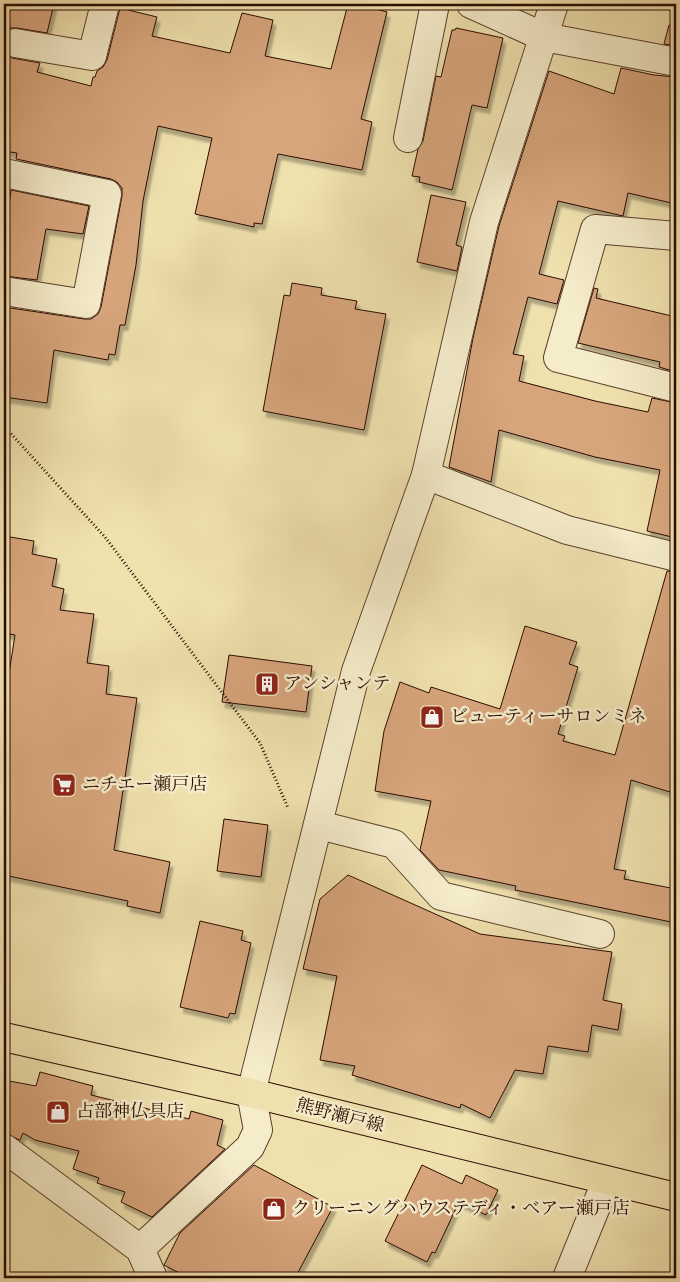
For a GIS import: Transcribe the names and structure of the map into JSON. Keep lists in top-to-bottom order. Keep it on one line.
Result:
{"streets":{"main road":["熊野瀬戸線"]},"places":{"building":["アンシャンテ"],"shop":["ビューティーサロンミネ","占部神仏具店","クリーニングハウステディ・ベアー瀬戸店"],"supermarket":["ニチエー瀬戸店"]}}
